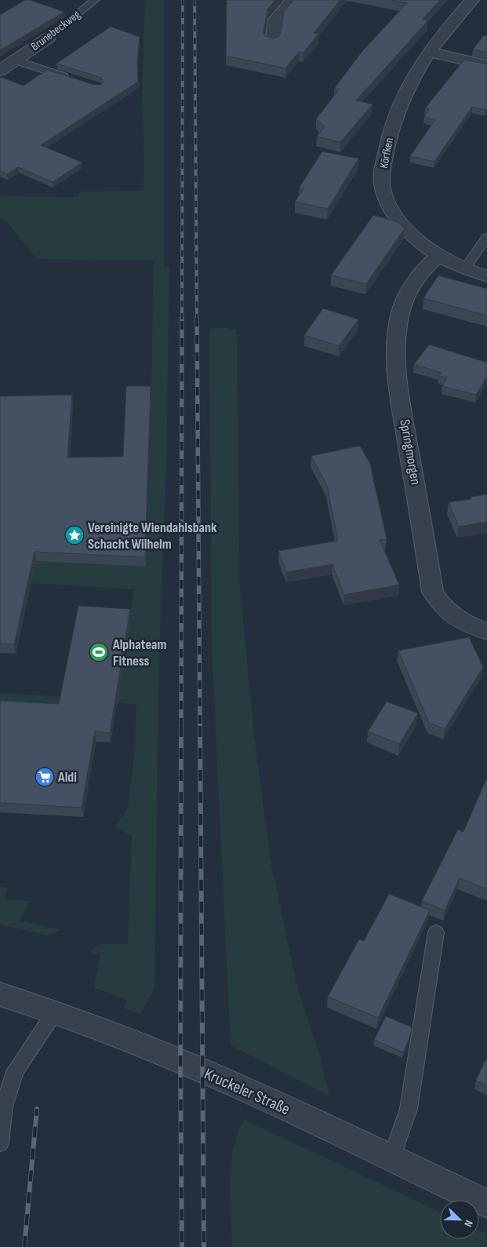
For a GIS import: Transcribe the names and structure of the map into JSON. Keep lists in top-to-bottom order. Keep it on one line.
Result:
{"streets":{"street":["Brunebeckweg","Körfken","Springmorgen","Kruckeler Straße"]},"crossings":[["Körfken","Springmorgen"]],"places":{"place":["Vereinigte Wiendahlsbank Schacht Wilhelm"],"sports":["Alphateam Fitness"],"supermarket":["Aldi"]},"north":"bottom right"}
